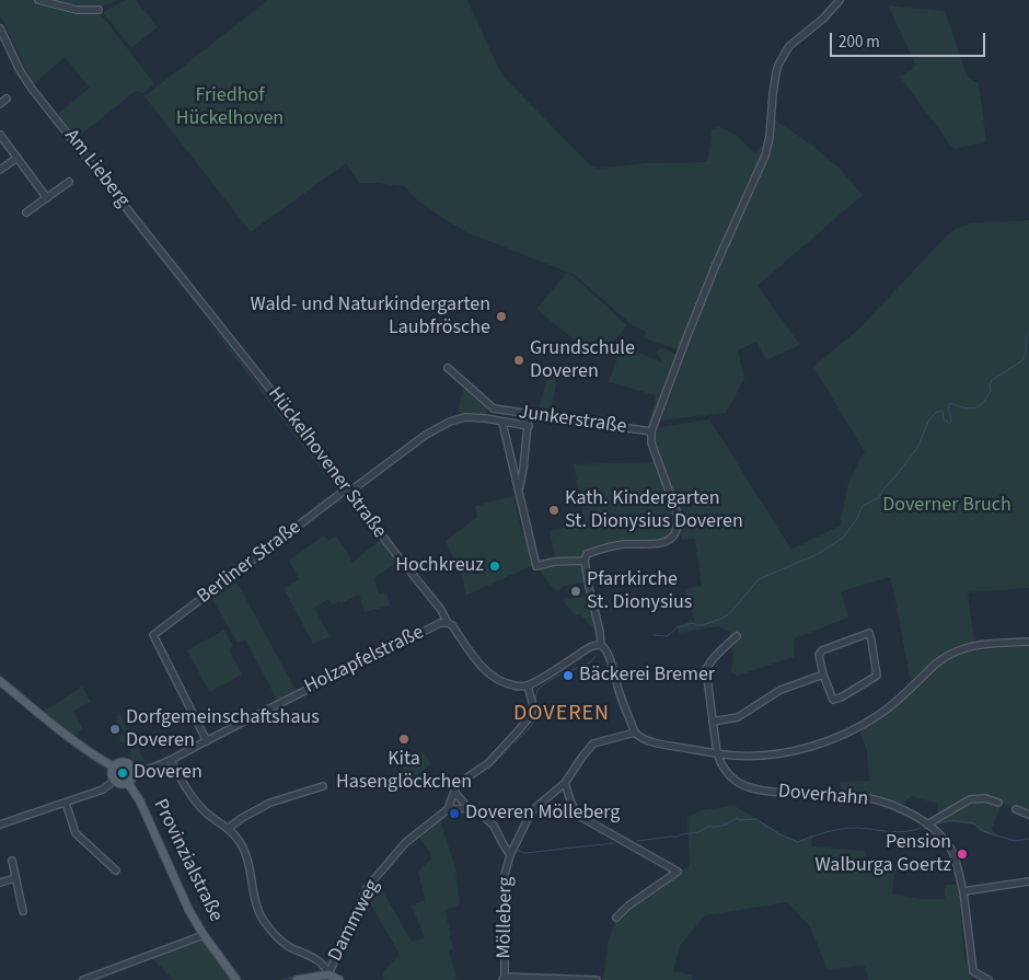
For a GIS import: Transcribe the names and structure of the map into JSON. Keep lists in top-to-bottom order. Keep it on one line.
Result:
{"streets":{"main road":["Provinzialstraße"],"street":["Am Lieberg","Junkerstraße","Hückelhovener Straße","Berliner Straße","Holzapfelstraße","Doverhahn","Mölleberg","Dammweg"]},"crossings":[["Am Lieberg","Hückelhovener Straße"],["Hückelhovener Straße","Berliner Straße"],["Hückelhovener Straße","Holzapfelstraße"],["Berliner Straße","Holzapfelstraße"],["Holzapfelstraße","Provinzialstraße"]],"districts":["DOVEREN"],"parks":["Friedhof Hückelhoven","Doverner Bruch"],"places":["Wald- und Naturkindergarten Laubfrösche","Grundschule Doveren","Kath. Kindergarten St. Dionysius Doveren","Hochkreuz","Pfarrkirche St. Dionysius","Bäckerei Bremer","Dorfgemeinschaftshaus Doveren","Kita Hasenglöckchen","Doveren","Doveren Mölleberg","Pension Walburga Goertz"],"scale_bar":"200 m"}
